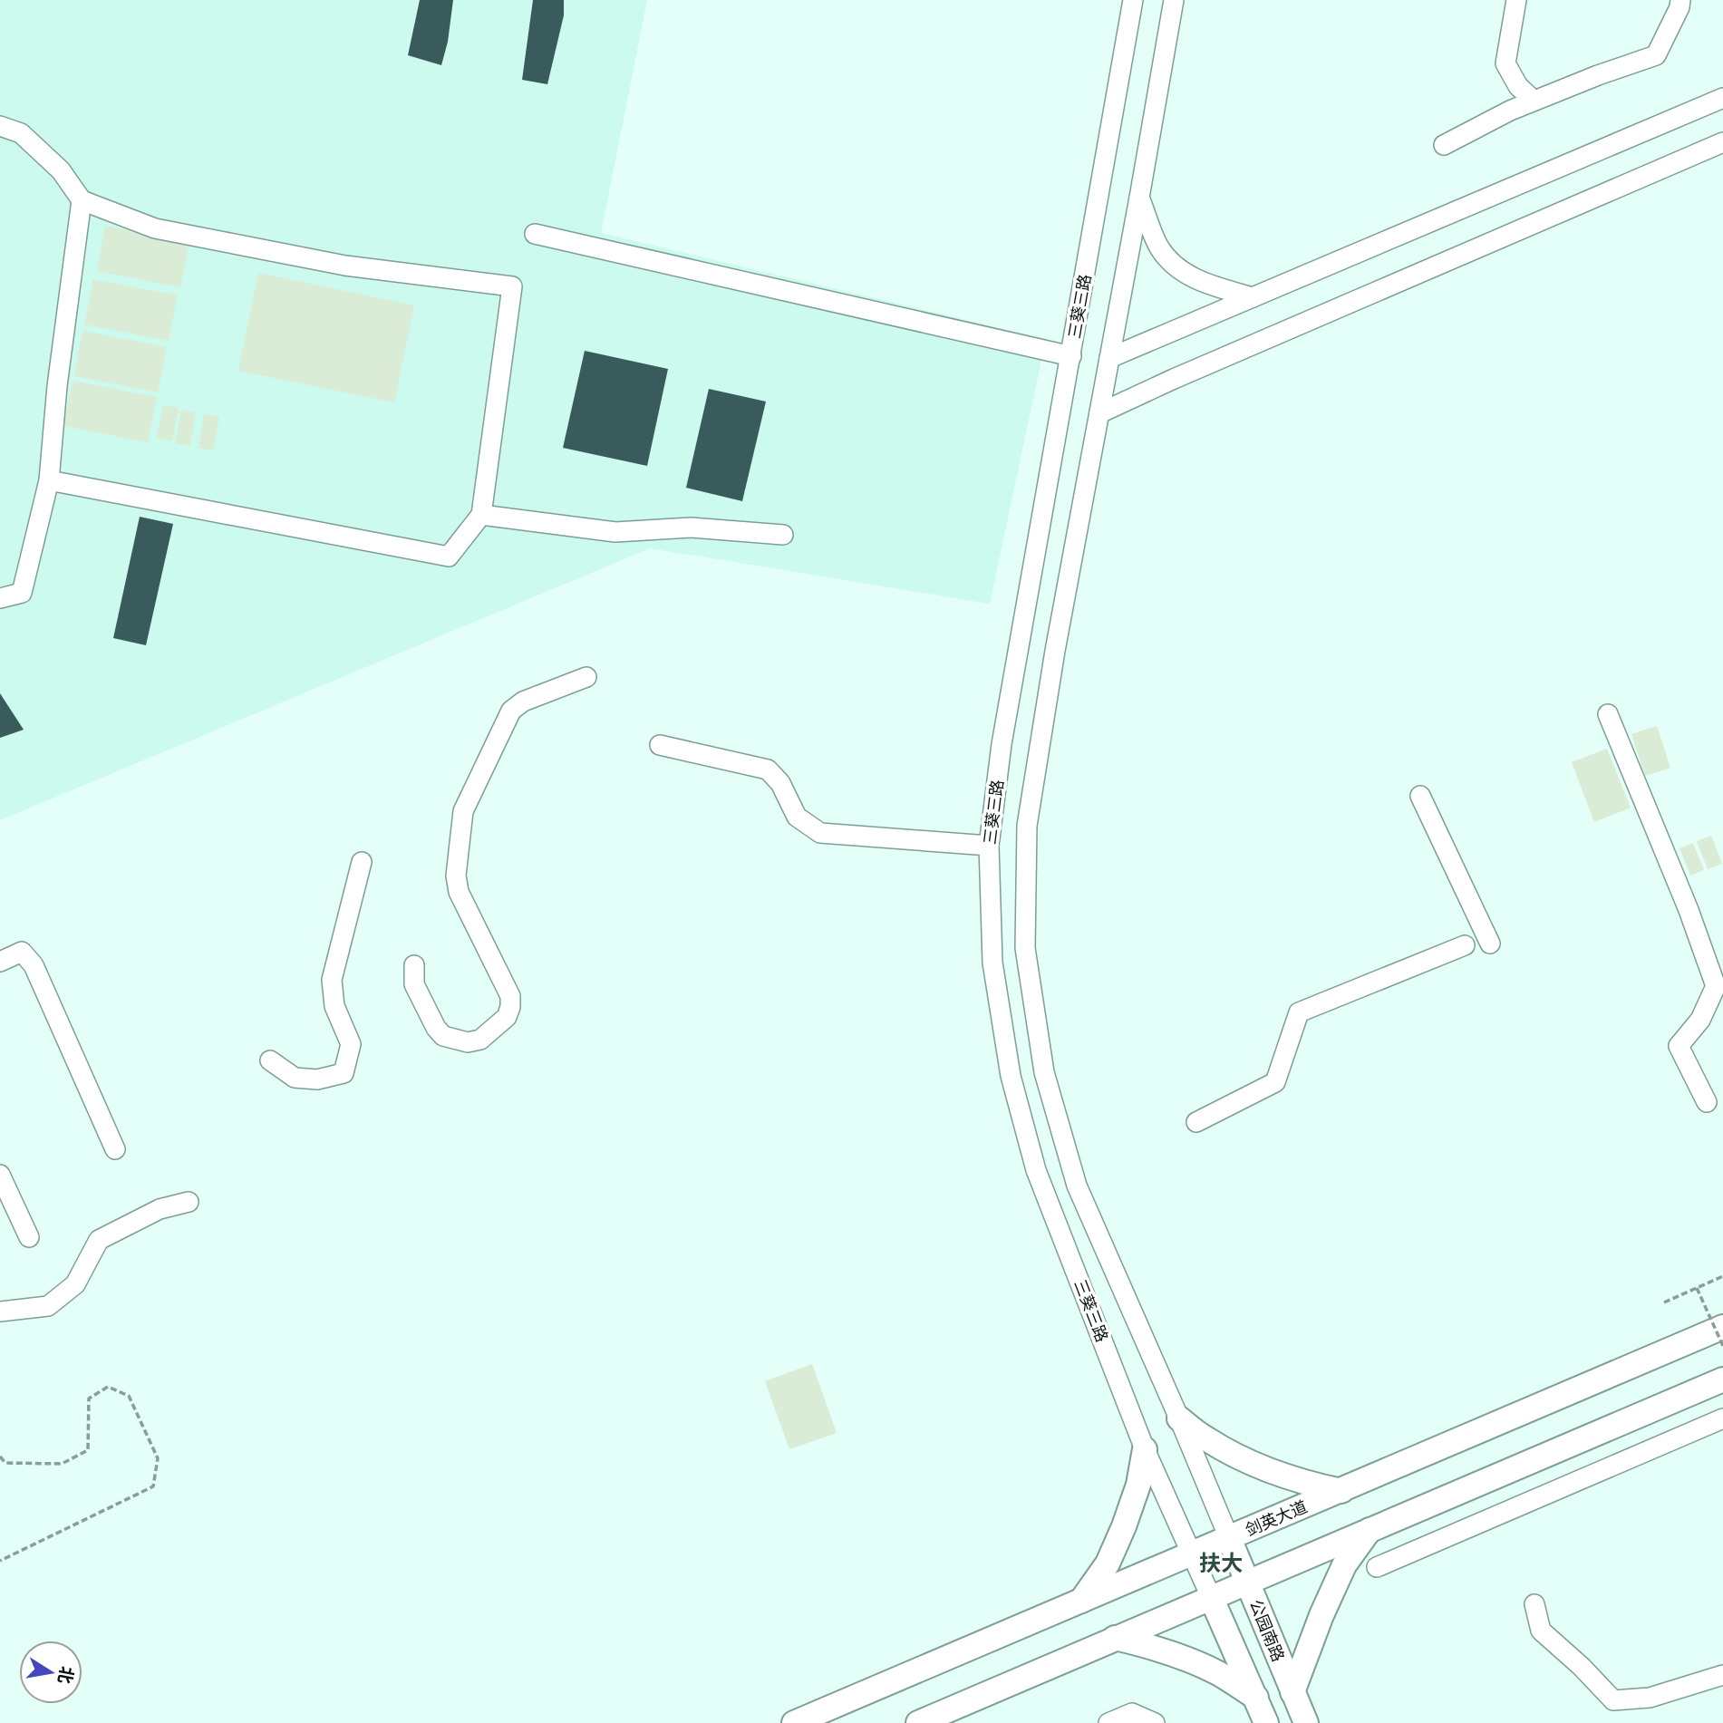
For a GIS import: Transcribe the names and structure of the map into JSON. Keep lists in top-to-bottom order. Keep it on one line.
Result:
{"streets":{"main road":["剑英大道","公园南路"],"street":["三葵三路"]},"crossings":[["三葵三路","剑英大道"],["剑英大道","公园南路"]],"districts":["扶大"],"north":"right"}
